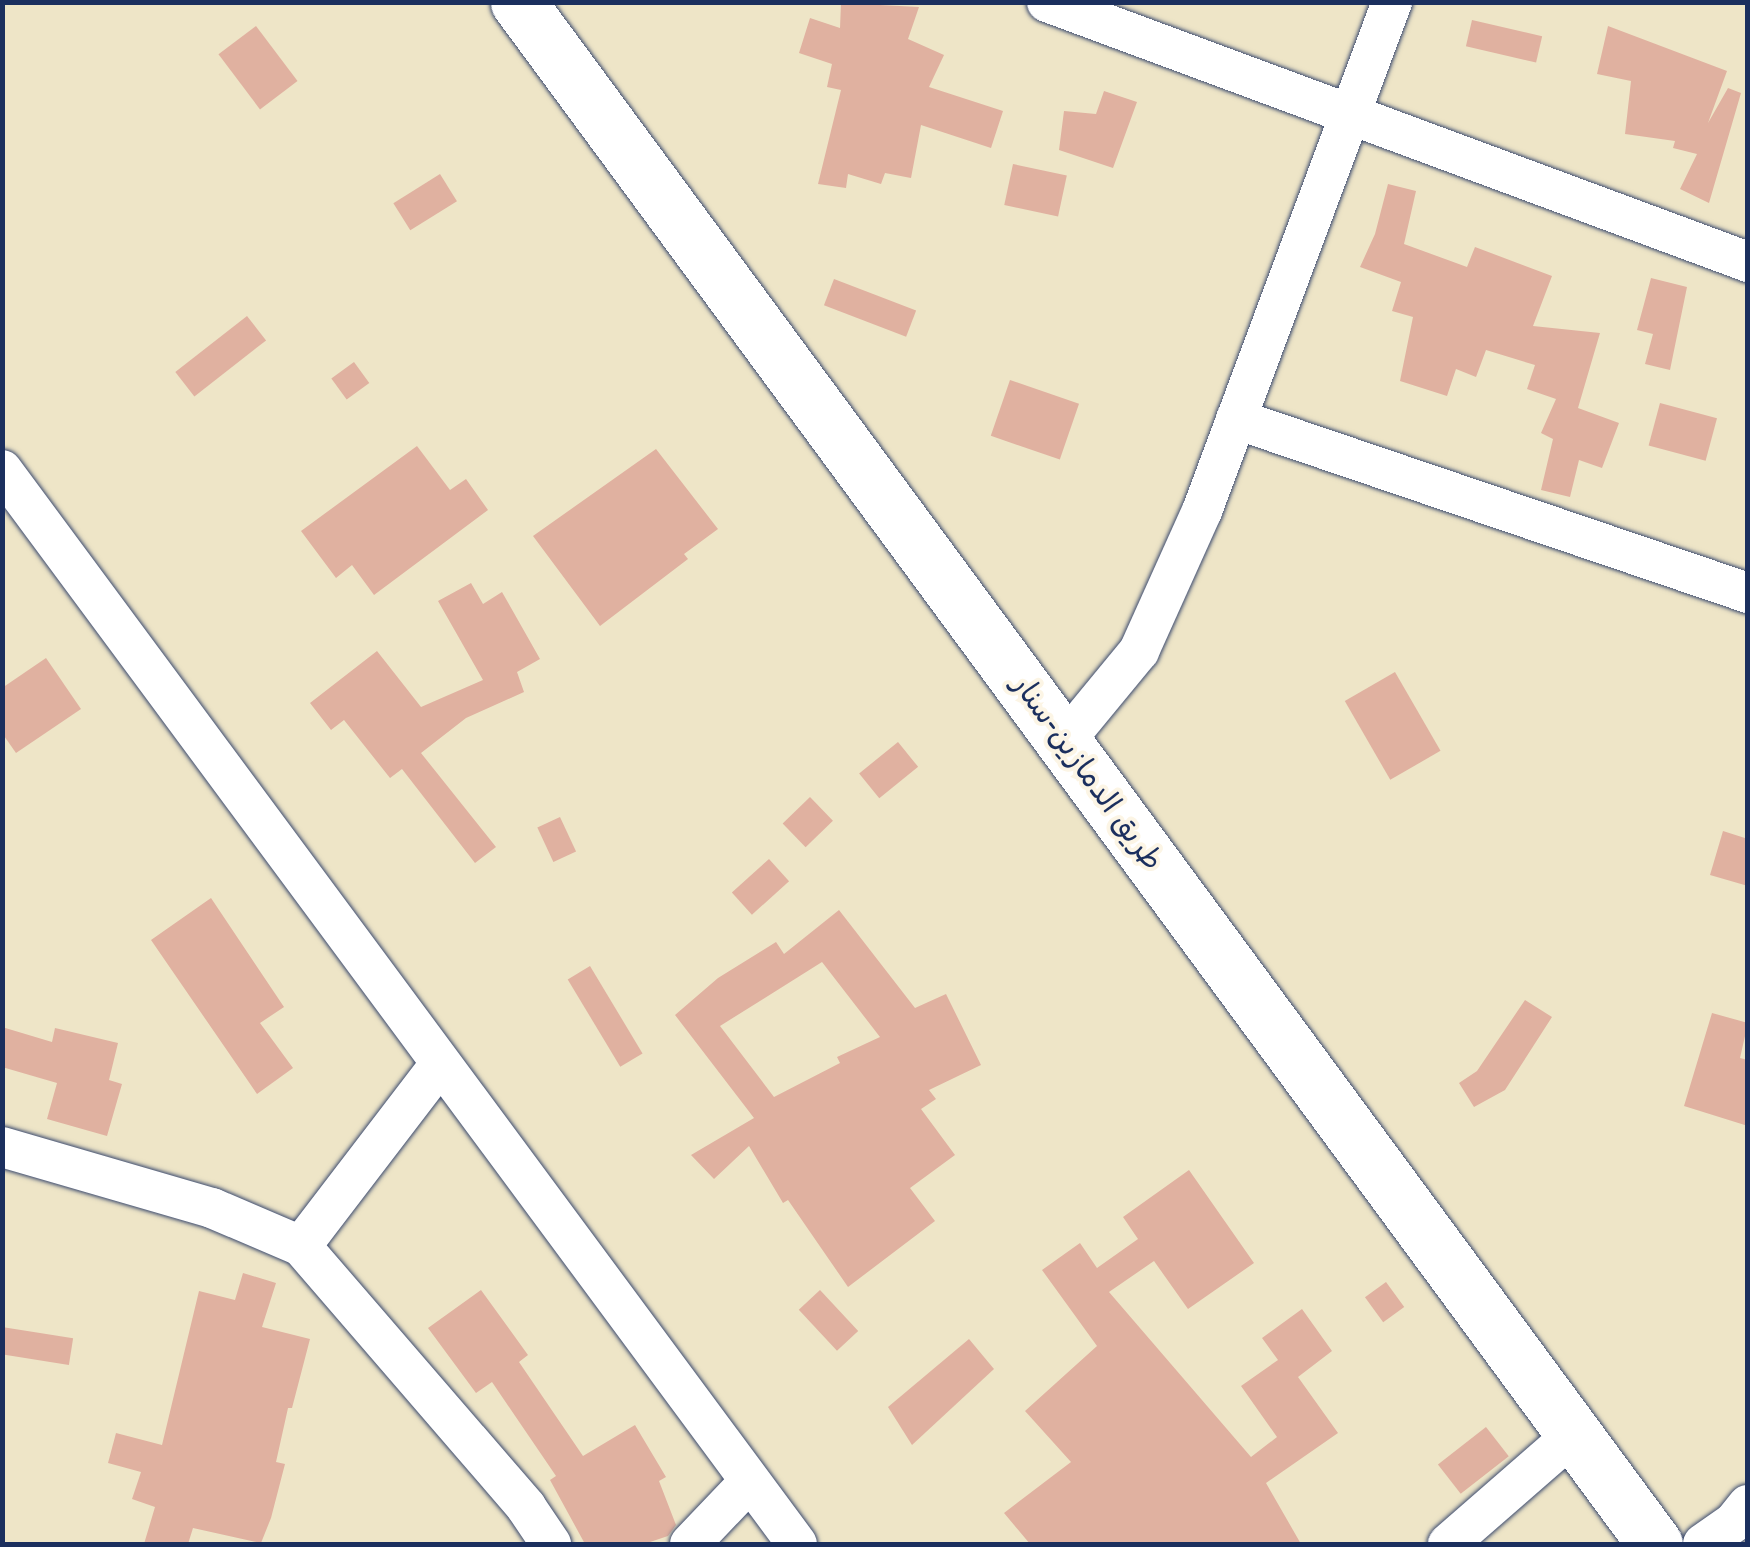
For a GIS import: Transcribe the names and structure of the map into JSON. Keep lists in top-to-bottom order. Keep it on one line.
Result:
{"streets":{"highway":["طريق الدمازين-سنار"]}}
